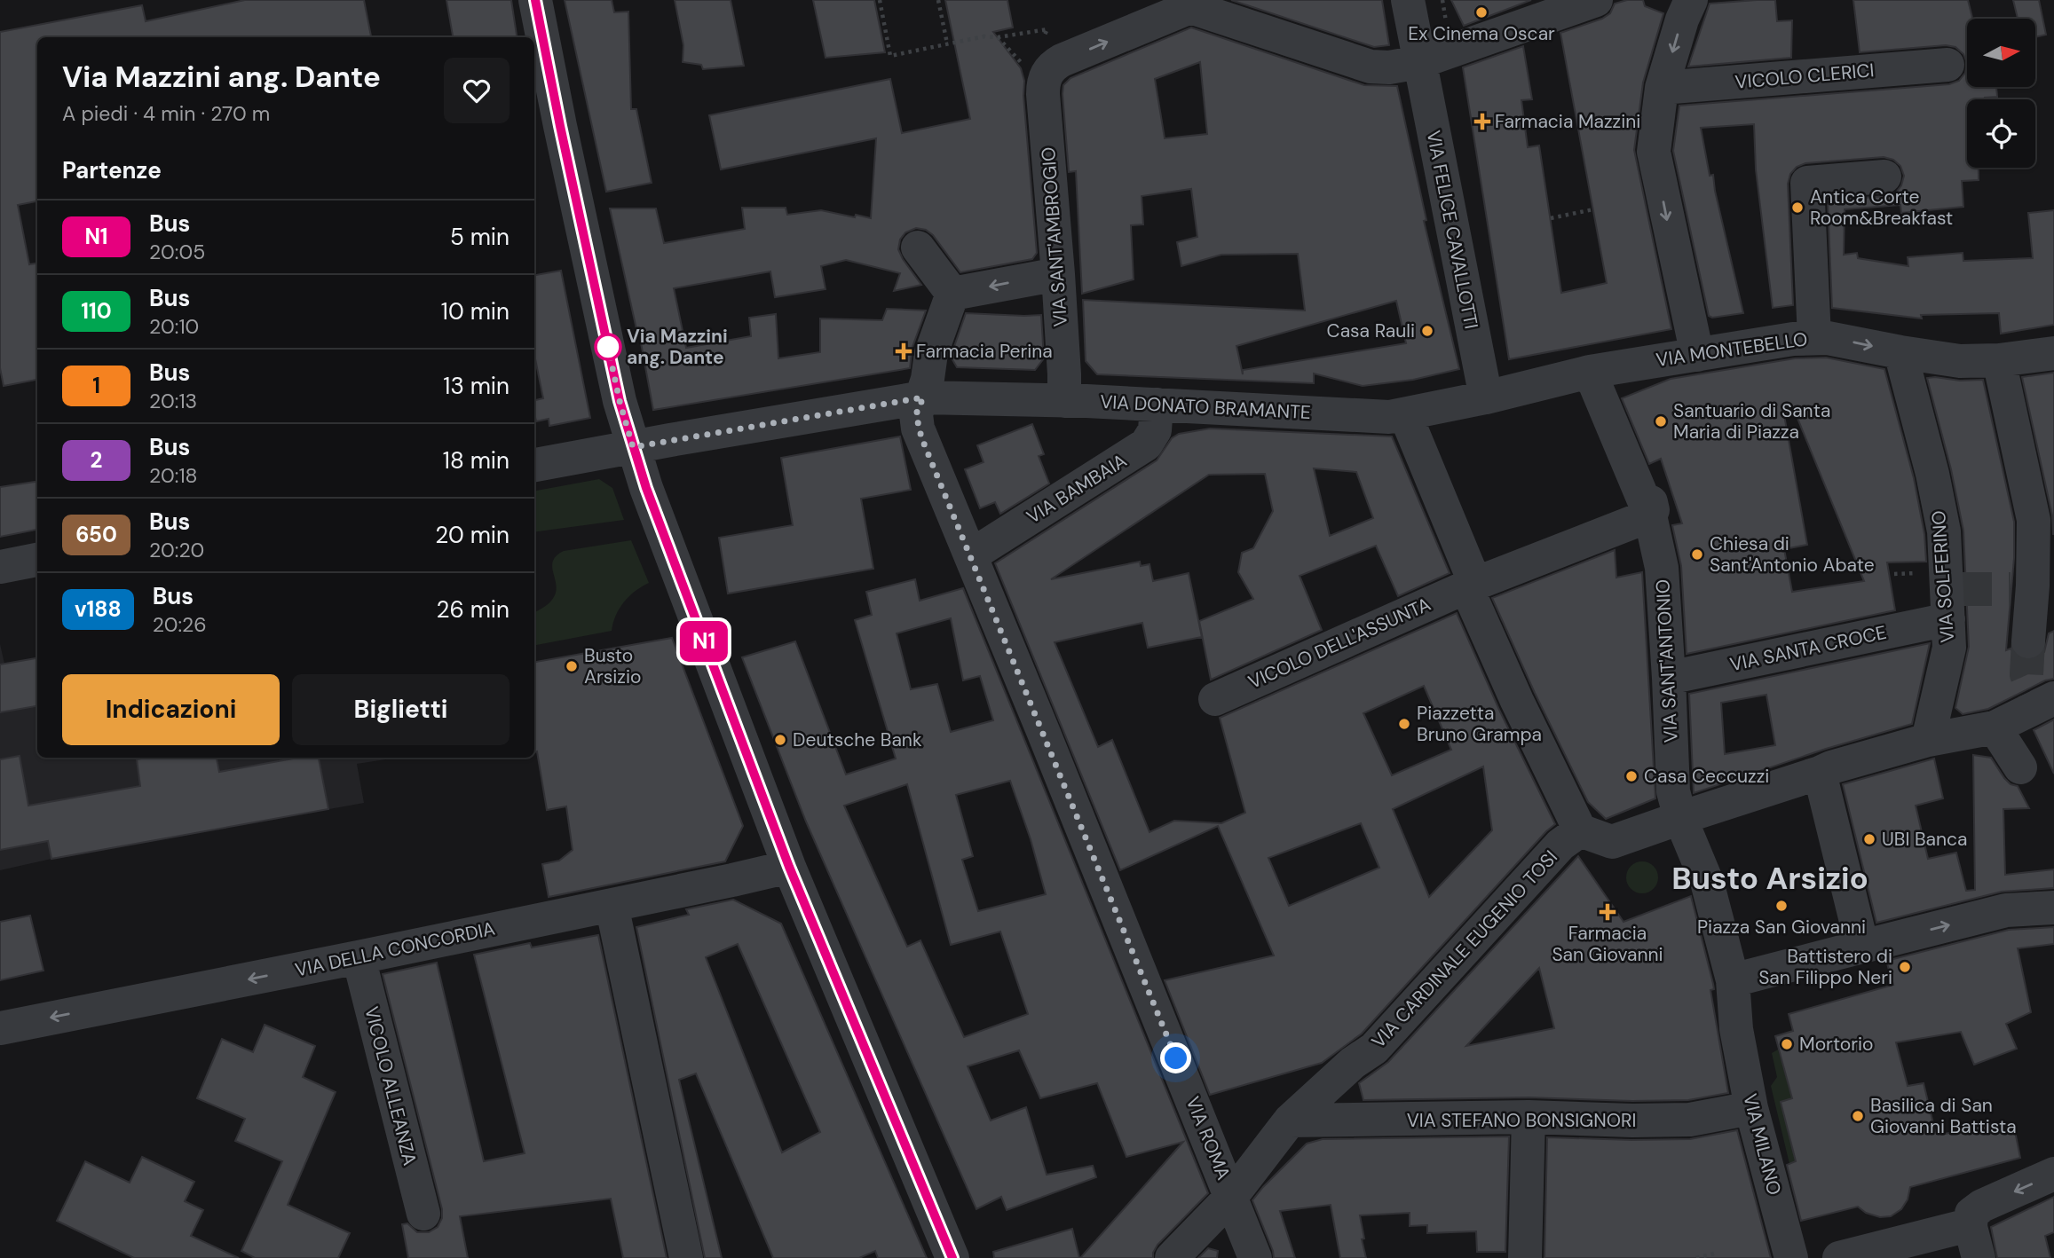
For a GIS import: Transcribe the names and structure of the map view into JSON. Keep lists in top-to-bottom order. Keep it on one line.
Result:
{"streets":{"street":["VICOLO CLERICI","VIA FELICE CAVALLOTTI","VIA SANT'AMBROGIO","VIA MONTEBELLO","VIA DONATO BRAMANTE","VIA BAMBAIA","VIA SOLFERINO","VICOLO DELL'ASSUNTA","VIA SANTA CROCE","VIA SANT'ANTONIO","VIA DELLA CONCORDIA","VIA CARDINALE EUGENIO TOSI","VICOLO ALLEANZA","VIA STEFANO BONSIGNORI","VIA ROMA","VIA MILANO"]},"crossings":[["VIA FELICE CAVALLOTTI","VIA MONTEBELLO"],["VIA FELICE CAVALLOTTI","VIA DONATO BRAMANTE"],["VIA SANT'AMBROGIO","VIA DONATO BRAMANTE"],["VIA MONTEBELLO","VIA DONATO BRAMANTE"],["VIA MONTEBELLO","VIA SOLFERINO"],["VIA MONTEBELLO","VIA SANT'ANTONIO"],["VIA DONATO BRAMANTE","VIA BAMBAIA"],["VIA DONATO BRAMANTE","VIA ROMA"],["VIA BAMBAIA","VIA ROMA"],["VIA SOLFERINO","VIA SANTA CROCE"],["VICOLO DELL'ASSUNTA","VIA SANT'ANTONIO"],["VIA SANTA CROCE","VIA SANT'ANTONIO"],["VIA DELLA CONCORDIA","VICOLO ALLEANZA"],["VIA CARDINALE EUGENIO TOSI","VIA STEFANO BONSIGNORI"],["VIA CARDINALE EUGENIO TOSI","VIA ROMA"],["VIA STEFANO BONSIGNORI","VIA MILANO"]],"one_way":["VIA DELLA CONCORDIA"],"districts":["Busto Arsizio"],"places":{"other":["Ex Cinema Oscar","Antica Corte Room&Breakfast","Casa Rauli","Via Mazzini ang. Dante","Santuario di Santa Maria di Piazza","Chiesa di Sant'Antonio Abate","Busto Arsizio","Piazzetta Bruno Grampa","Deutsche Bank","Casa Ceccuzzi","UBI Banca","Piazza San Giovanni","Battistero di San Filippo Neri","Mortorio","Basilica di San Giovanni Battista"],"health":["Farmacia Mazzini","Farmacia Perina","Farmacia San Giovanni"]},"lines":["bus line N1"],"north":"right","page":{"on_map":"N1","heading":[["Via Mazzini ang. Dante","A piedi · 4 min · 270 m"],"Partenze"],"list":[{"mark":"N1","name":"Bus","note":"20:05","value":"5 min"},{"mark":"110","name":"Bus","note":"20:10","value":"10 min"},{"mark":"1","name":"Bus","note":"20:13","value":"13 min"},{"mark":"2","name":"Bus","note":"20:18","value":"18 min"},{"mark":"650","name":"Bus","note":"20:20","value":"20 min"},{"mark":"v188","name":"Bus","note":"20:26","value":"26 min"}],"buttons":["Indicazioni","Biglietti"]}}
